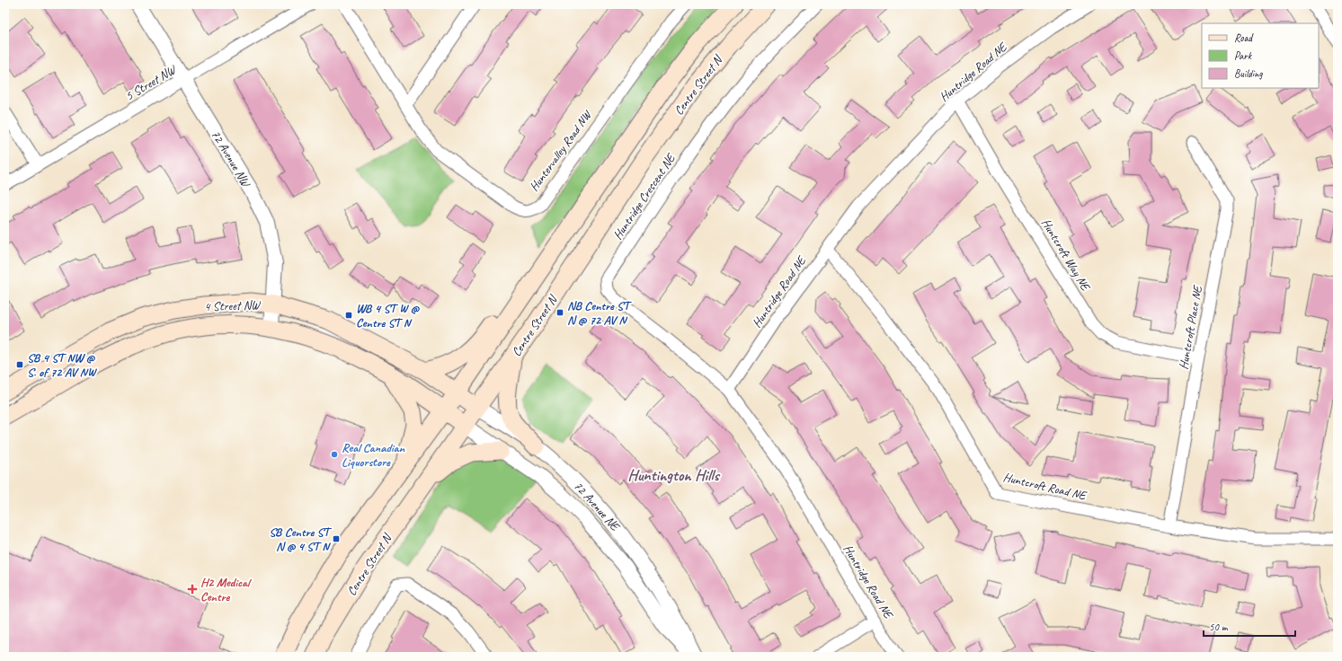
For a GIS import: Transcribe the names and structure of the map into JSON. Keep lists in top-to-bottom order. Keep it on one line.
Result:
{"streets":{"main road":["Centre Street N","4 Street NW","72 Avenue NE"],"street":["Huntridge Road NE","5 Street NW","Huntervalley Road NW","72 Avenue NW","Huntridge Crescent NE","Huntcroft Way NE","Huntcroft Place NE","Huntcroft Road NE"]},"crossings":[["Huntridge Road NE","Huntridge Crescent NE"],["Huntridge Road NE","Huntcroft Way NE"],["Huntridge Road NE","Huntcroft Road NE"],["5 Street NW","72 Avenue NW"],["Centre Street N","4 Street NW"],["Centre Street N","72 Avenue NE"],["72 Avenue NW","4 Street NW"],["Huntcroft Way NE","Huntcroft Place NE"],["4 Street NW","72 Avenue NE"],["Huntcroft Place NE","Huntcroft Road NE"]],"districts":["Huntington Hills"],"places":{"transit":["NB Centre ST N @ 72 AV N","WB 4 ST W @ Centre ST N","SB 4 ST NW @ S. of 72 AV NW","SB Centre ST N @ 4 ST N"],"other":["Real Canadian Liquorstore"],"health":["H2 Medical Centre"]},"legend":["Road","Park","Building"],"scale_bar":"50 m"}
